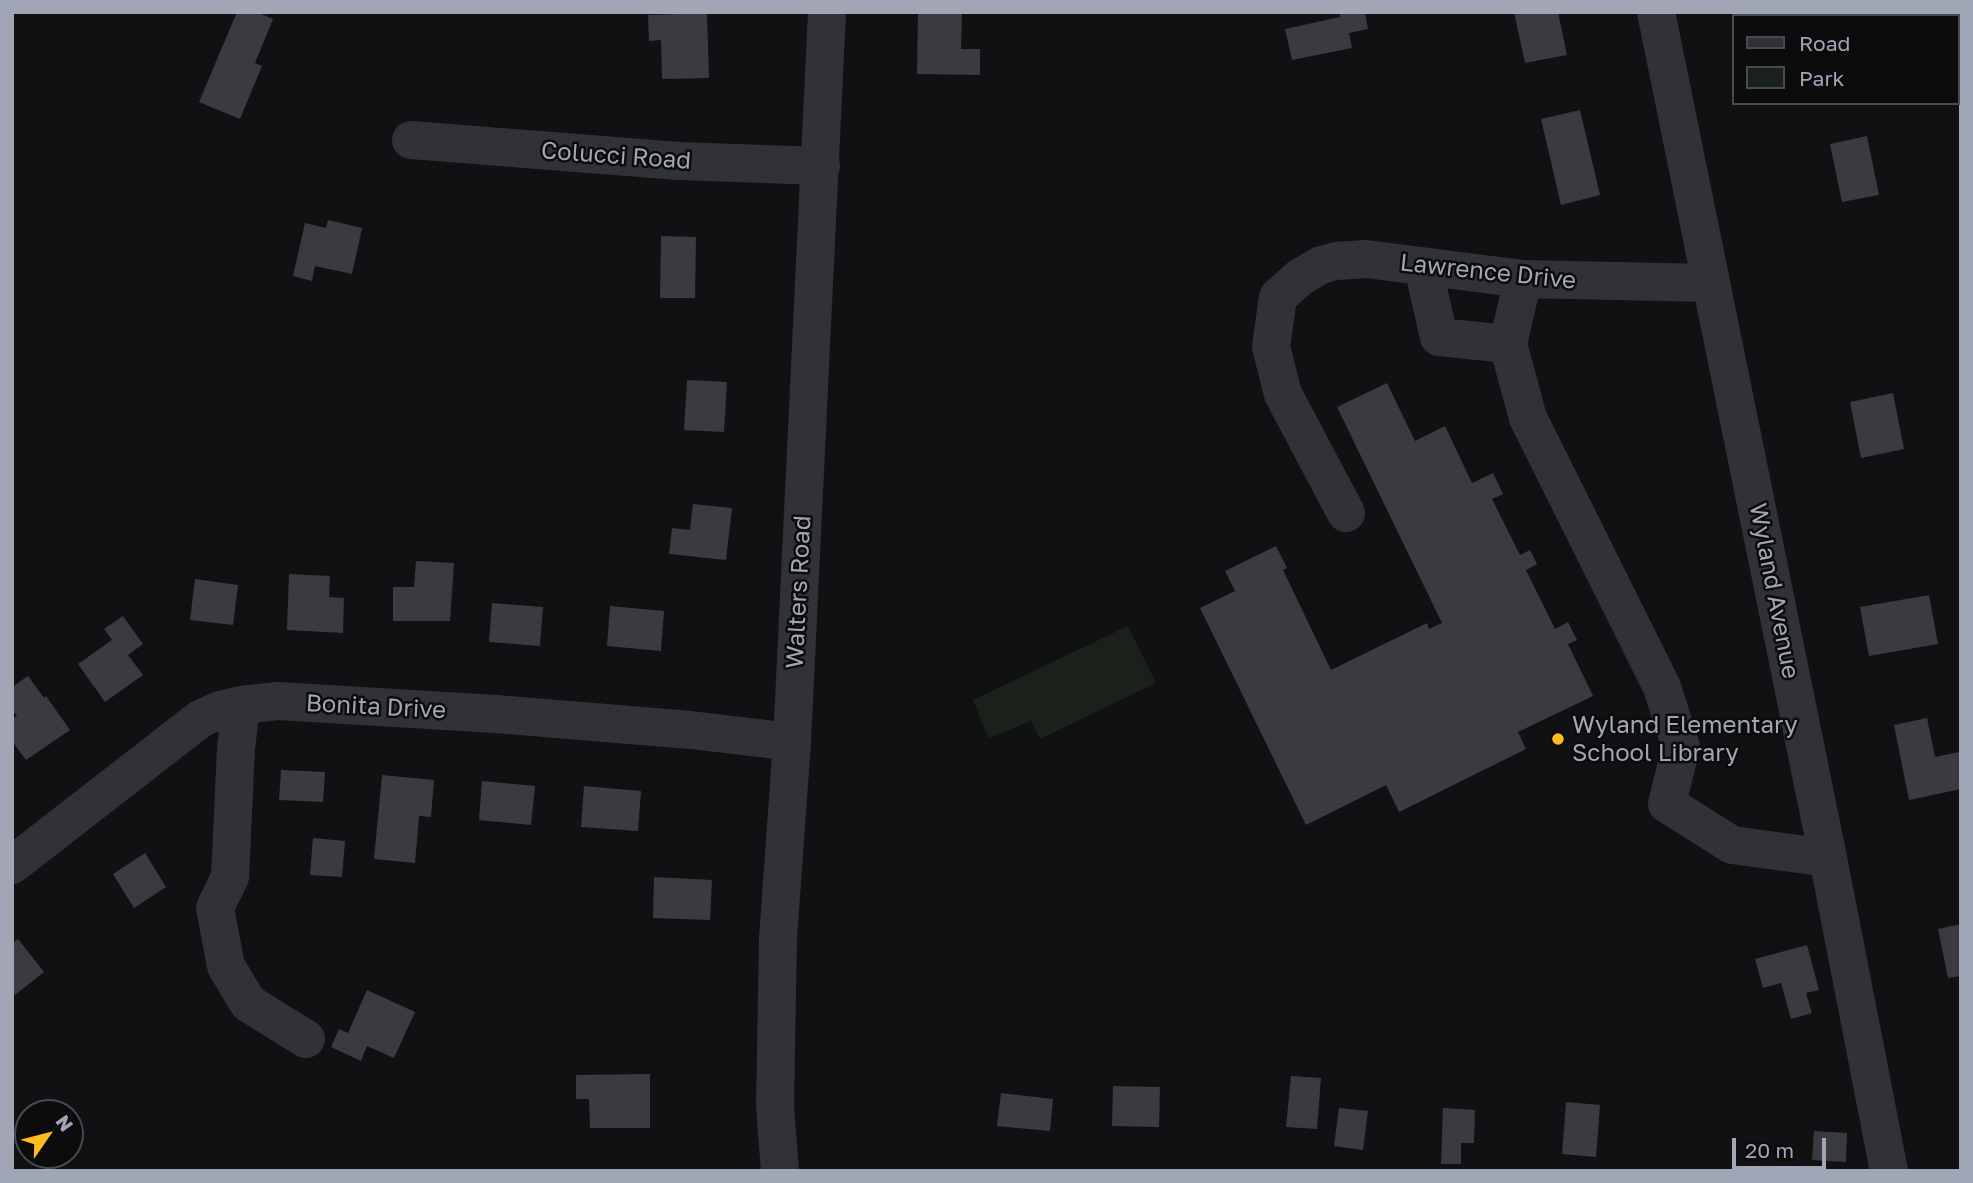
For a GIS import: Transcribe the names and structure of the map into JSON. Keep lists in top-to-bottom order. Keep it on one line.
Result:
{"streets":{"street":["Colucci Road","Lawrence Drive","Wyland Avenue","Walters Road","Bonita Drive"]},"crossings":[["Colucci Road","Walters Road"],["Lawrence Drive","Wyland Avenue"],["Walters Road","Bonita Drive"]],"places":["Wyland Elementary School Library"],"legend":["Road","Park"],"scale_bar":"20 m","north":"top right"}
